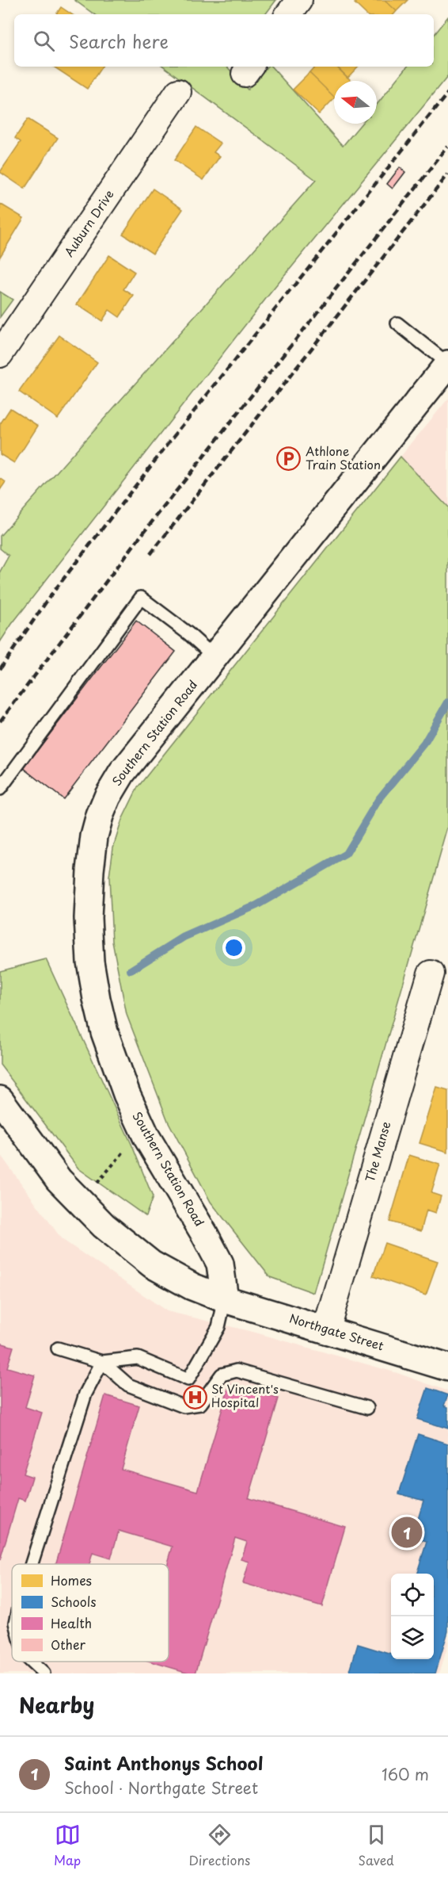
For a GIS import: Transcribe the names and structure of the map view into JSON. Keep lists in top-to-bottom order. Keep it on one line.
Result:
{"streets":{"street":["Auburn Drive","Southern Station Road","The Manse","Northgate Street"]},"crossings":[["Southern Station Road","Northgate Street"],["The Manse","Northgate Street"]],"places":{"parking":["Athlone Train Station"],"hospital":["St Vincent's Hospital"]},"legend":["Homes","Schools","Health","Other"],"north":"left","page":{"search":"Search here","pins":"1","heading":"Nearby","list":[{"mark":"1","name":"Saint Anthonys School","note":"School · Northgate Street","value":"160 m"}],"nav":["Map","Directions","Saved"]}}
